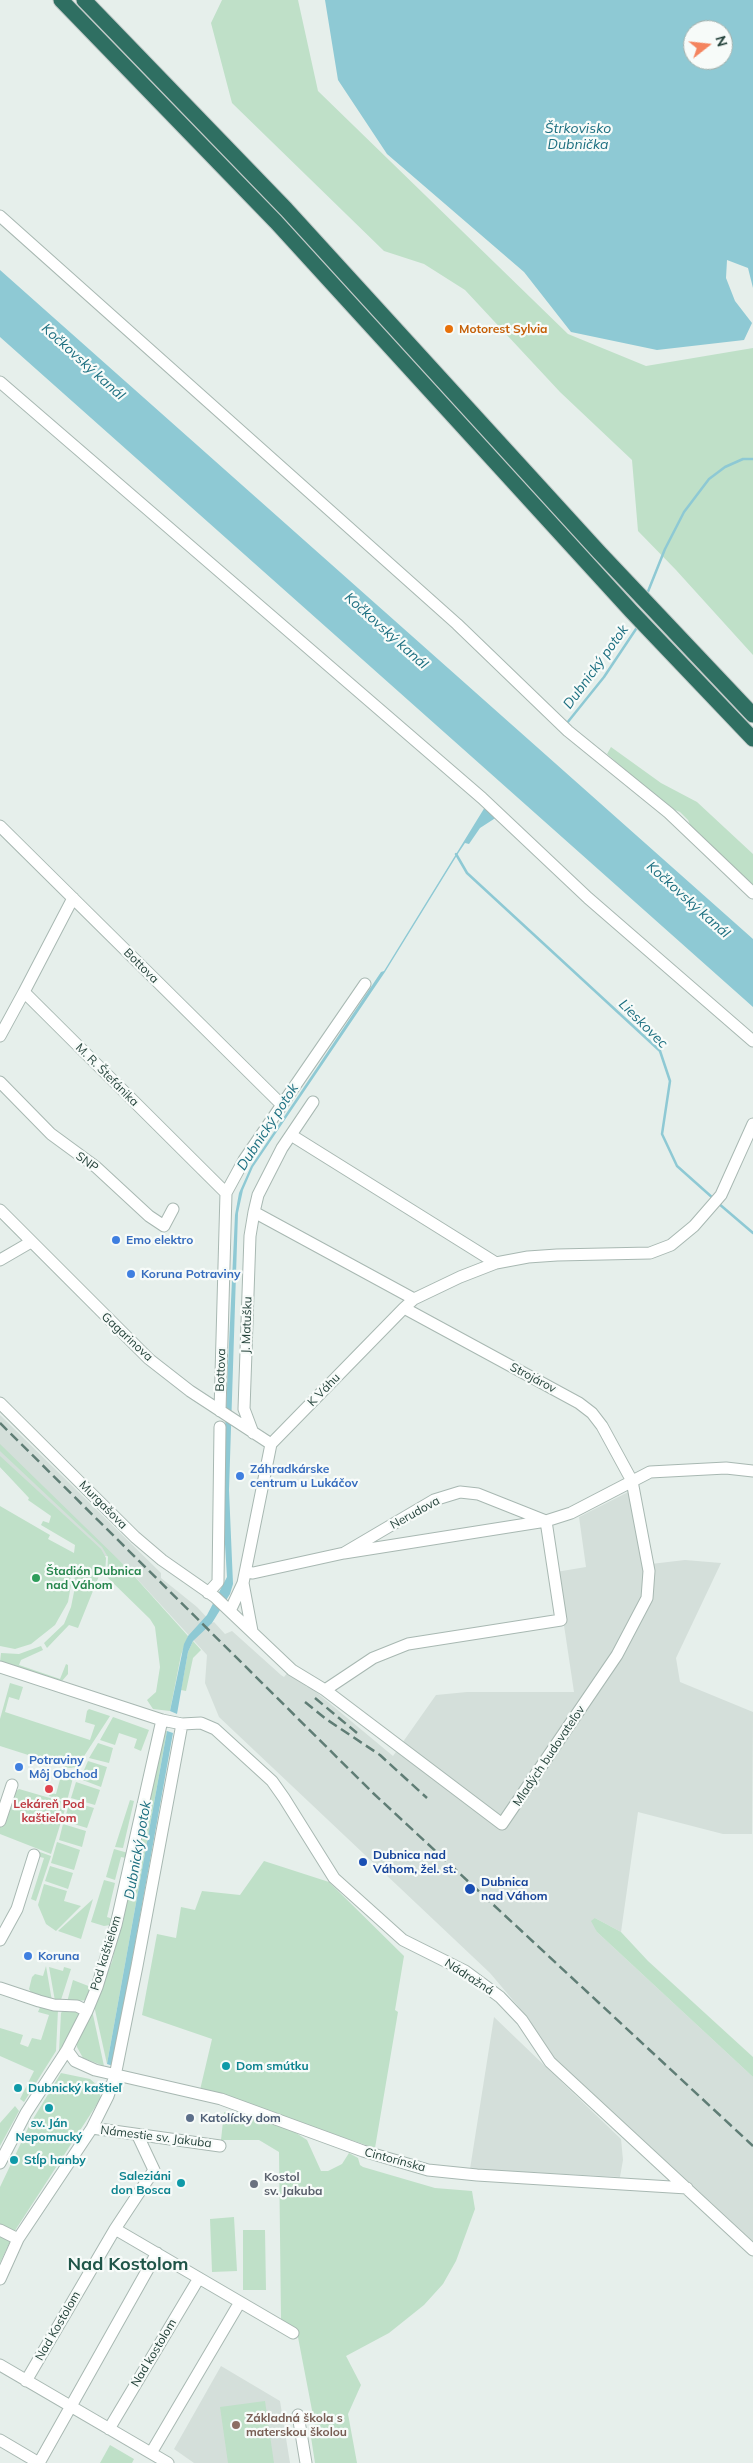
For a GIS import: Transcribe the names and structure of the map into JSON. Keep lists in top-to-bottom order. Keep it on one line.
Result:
{"streets":{"street":["Bottova","M. R. Štefánika","SNP","J. Matušku","Gagarinova","Strojárov","K Váhu","Murgašova","Nerudova","Mladých budovateľov","Pod kaštieľom","Nádražná","Námestie sv. Jakuba","Cintorínska","Nad Kostolom","Nad kostolom"]},"crossings":[["Bottova","M. R. Štefánika"],["Bottova","Gagarinova"],["J. Matušku","Gagarinova"],["Gagarinova","K Váhu"],["Strojárov","K Váhu"],["Strojárov","Nerudova"],["Strojárov","Mladých budovateľov"],["Murgašova","Mladých budovateľov"],["Nerudova","Mladých budovateľov"],["Pod kaštieľom","Nádražná"],["Pod kaštieľom","Cintorínska"],["Nádražná","Cintorínska"],["Námestie sv. Jakuba","Nad Kostolom"]],"districts":["Nad Kostolom"],"water":["Štrkovisko Dubnička","Kočkovský kanál","Dubnický potok","Lieskovec"],"places":["Motorest Sylvia","Emo elektro","Koruna Potraviny","Záhradkárske centrum u Lukáčov","Štadión Dubnica nad Váhom","Potraviny Môj Obchod","Lekáreň Pod kaštieľom","Dubnica nad Váhom, žel. st.","Dubnica nad Váhom","Koruna","Dom smútku","Dubnický kaštieľ","sv. Ján Nepomucký","Katolícky dom","Stĺp hanby","Saleziáni don Bosca","Kostol sv. Jakuba","Základná škola s materskou školou"],"north":"right"}
